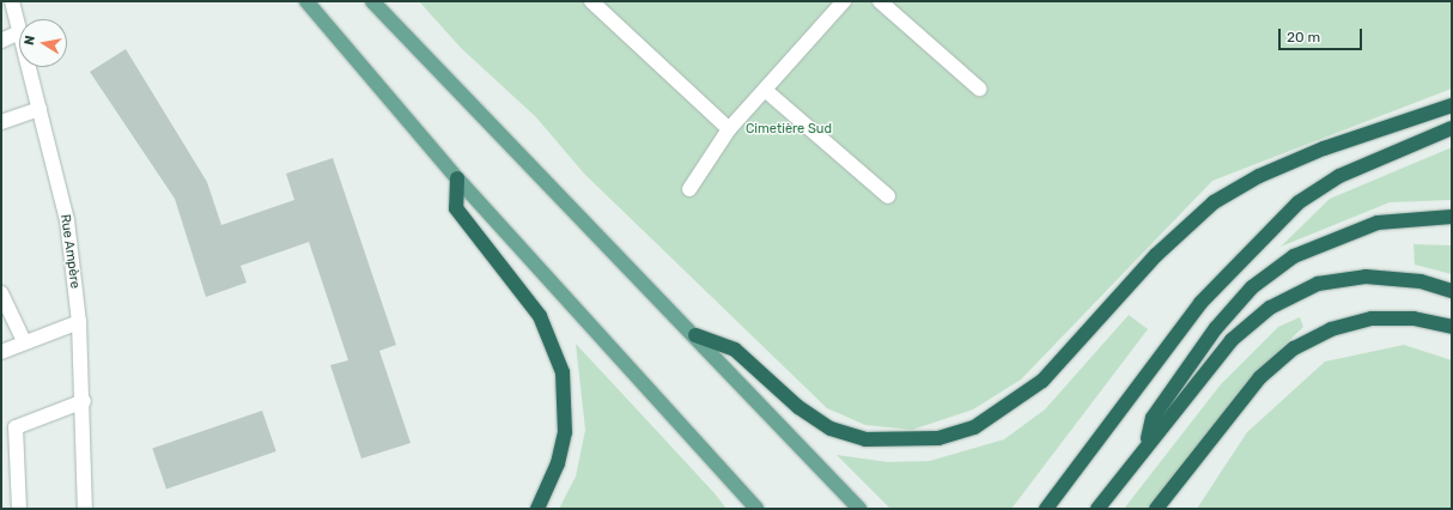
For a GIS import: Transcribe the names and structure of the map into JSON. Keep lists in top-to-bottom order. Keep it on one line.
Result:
{"streets":{"street":["Rue Ampère"]},"parks":["Cimetière Sud"],"scale_bar":"20 m","north":"left"}
